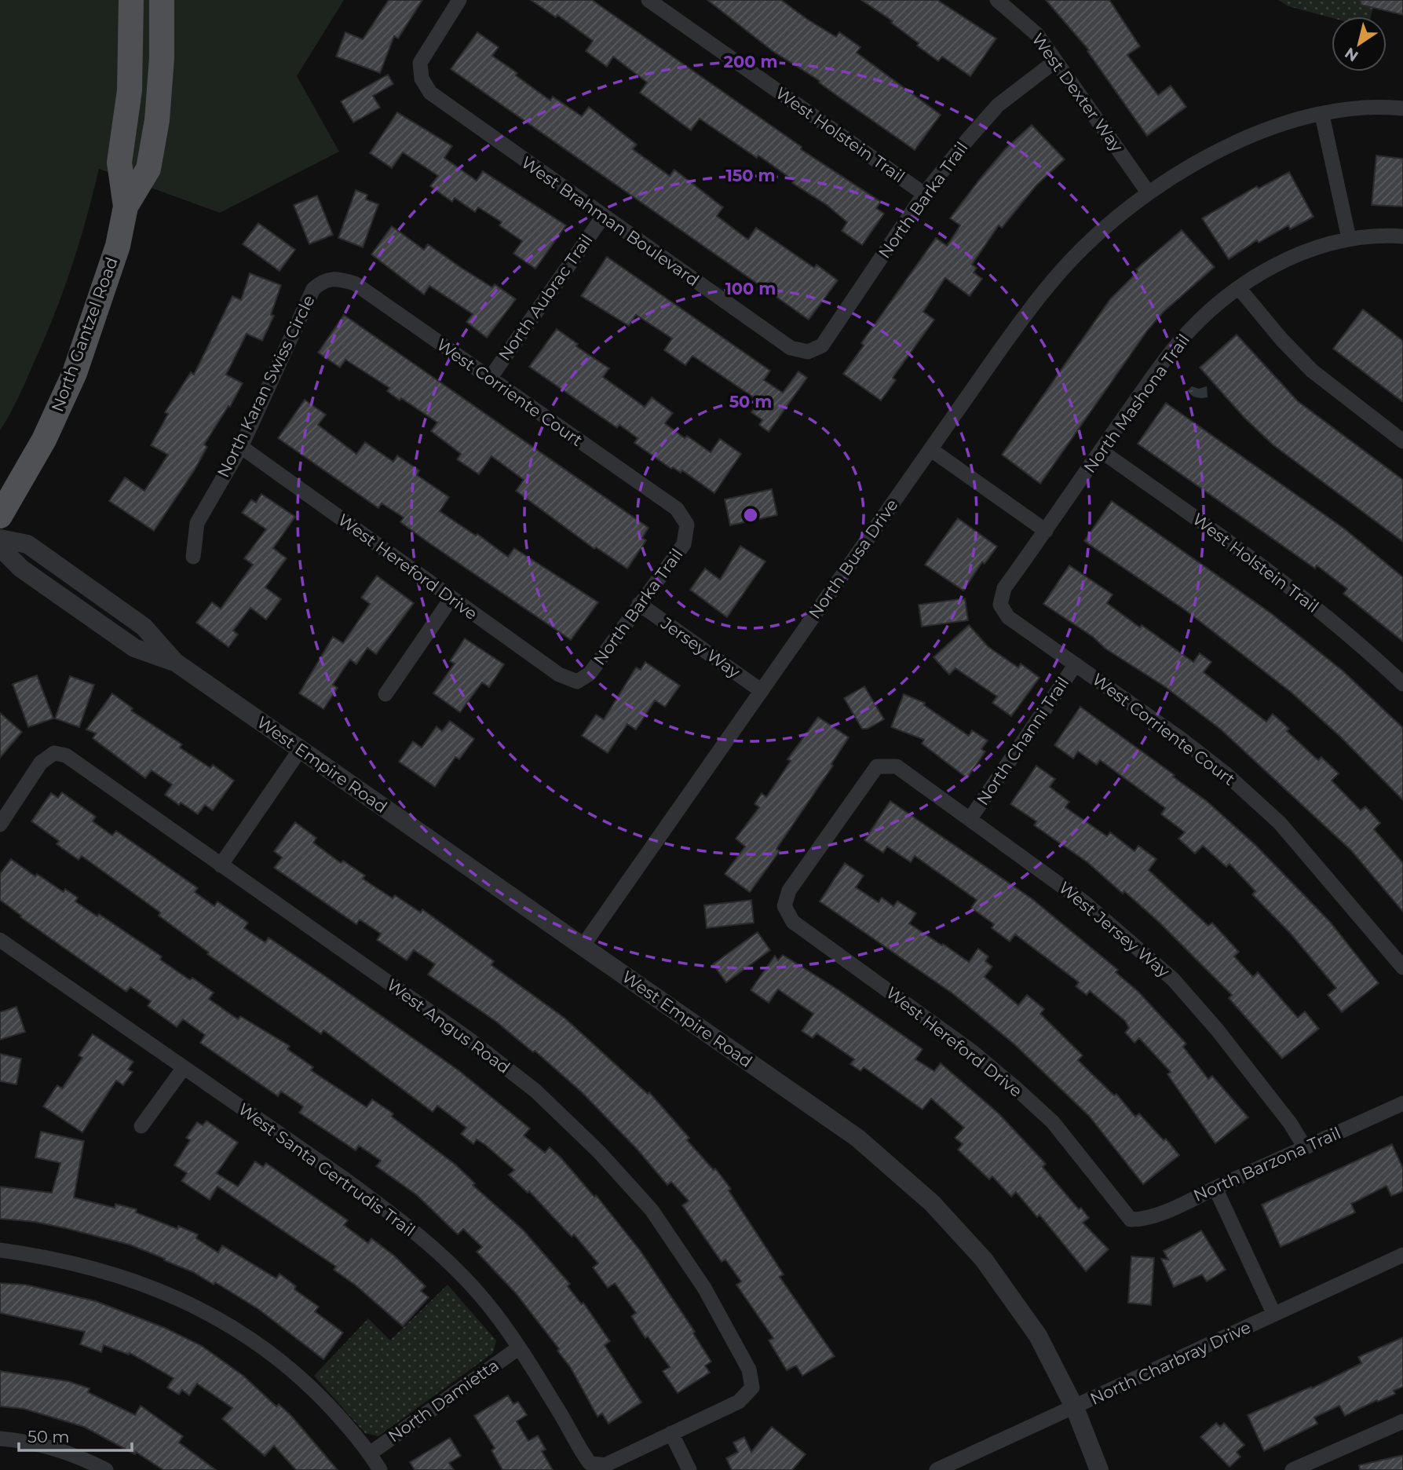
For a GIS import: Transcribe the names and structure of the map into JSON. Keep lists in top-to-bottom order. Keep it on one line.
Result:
{"streets":{"main road":["North Gantzel Road"],"street":["West Dexter Way","West Holstein Trail","North Barka Trail","West Brahman Boulevard","North Aubrac Trail","North Karan Swiss Circle","West Corriente Court","North Mashona Trail","North Busa Drive","West Hereford Drive","Jersey Way","North Channi Trail","West Empire Road","West Jersey Way","West Angus Road","North Barzona Trail","West Santa Gertrudis Trail","North Charbray Drive","North Damietta"]},"crossings":[["West Dexter Way","North Barka Trail"],["West Dexter Way","North Busa Drive"],["West Holstein Trail","North Barka Trail"],["West Holstein Trail","North Mashona Trail"],["North Barka Trail","West Brahman Boulevard"],["North Barka Trail","West Corriente Court"],["North Barka Trail","West Hereford Drive"],["North Barka Trail","Jersey Way"],["West Brahman Boulevard","North Aubrac Trail"],["North Aubrac Trail","West Corriente Court"],["North Karan Swiss Circle","West Corriente Court"],["North Karan Swiss Circle","West Hereford Drive"],["West Corriente Court","North Mashona Trail"],["West Corriente Court","North Channi Trail"],["North Busa Drive","Jersey Way"],["North Busa Drive","West Empire Road"],["West Hereford Drive","West Jersey Way"],["West Hereford Drive","North Barzona Trail"],["North Channi Trail","West Jersey Way"],["West Empire Road","North Charbray Drive"],["West Jersey Way","North Barzona Trail"],["West Angus Road","West Santa Gertrudis Trail"],["West Santa Gertrudis Trail","North Damietta"]],"scale_bar":"50 m","north":"bottom left","rings":["200 m","150 m","100 m","50 m"]}
